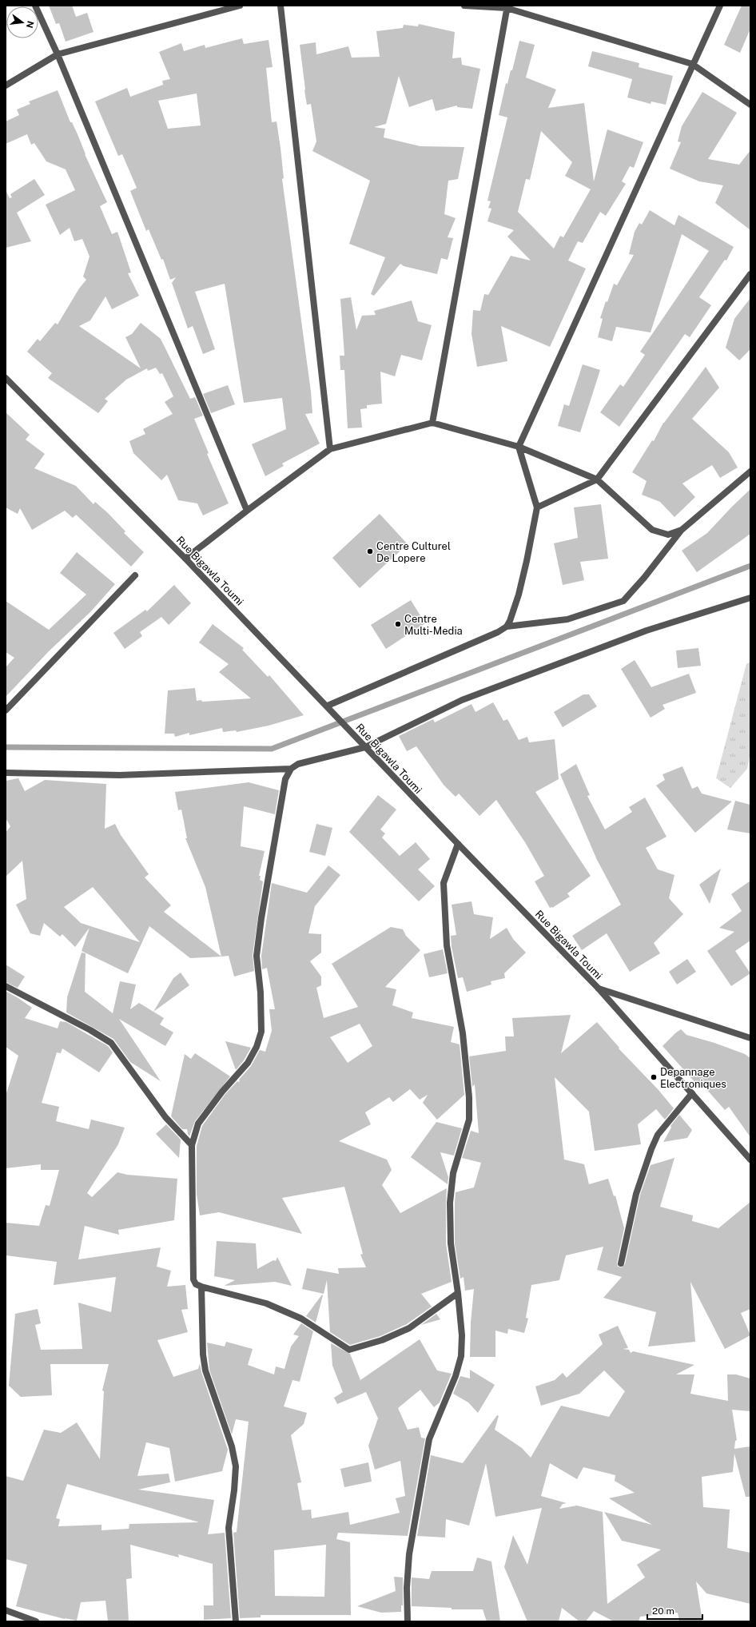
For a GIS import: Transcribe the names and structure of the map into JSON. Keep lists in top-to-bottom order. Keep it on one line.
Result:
{"streets":{"street":["Rue Bigawla Toumi"]},"places":["Centre Culturel De Lopere","Centre Multi-Media","Depannage Electroniques"],"scale_bar":"20 m","north":"right"}
